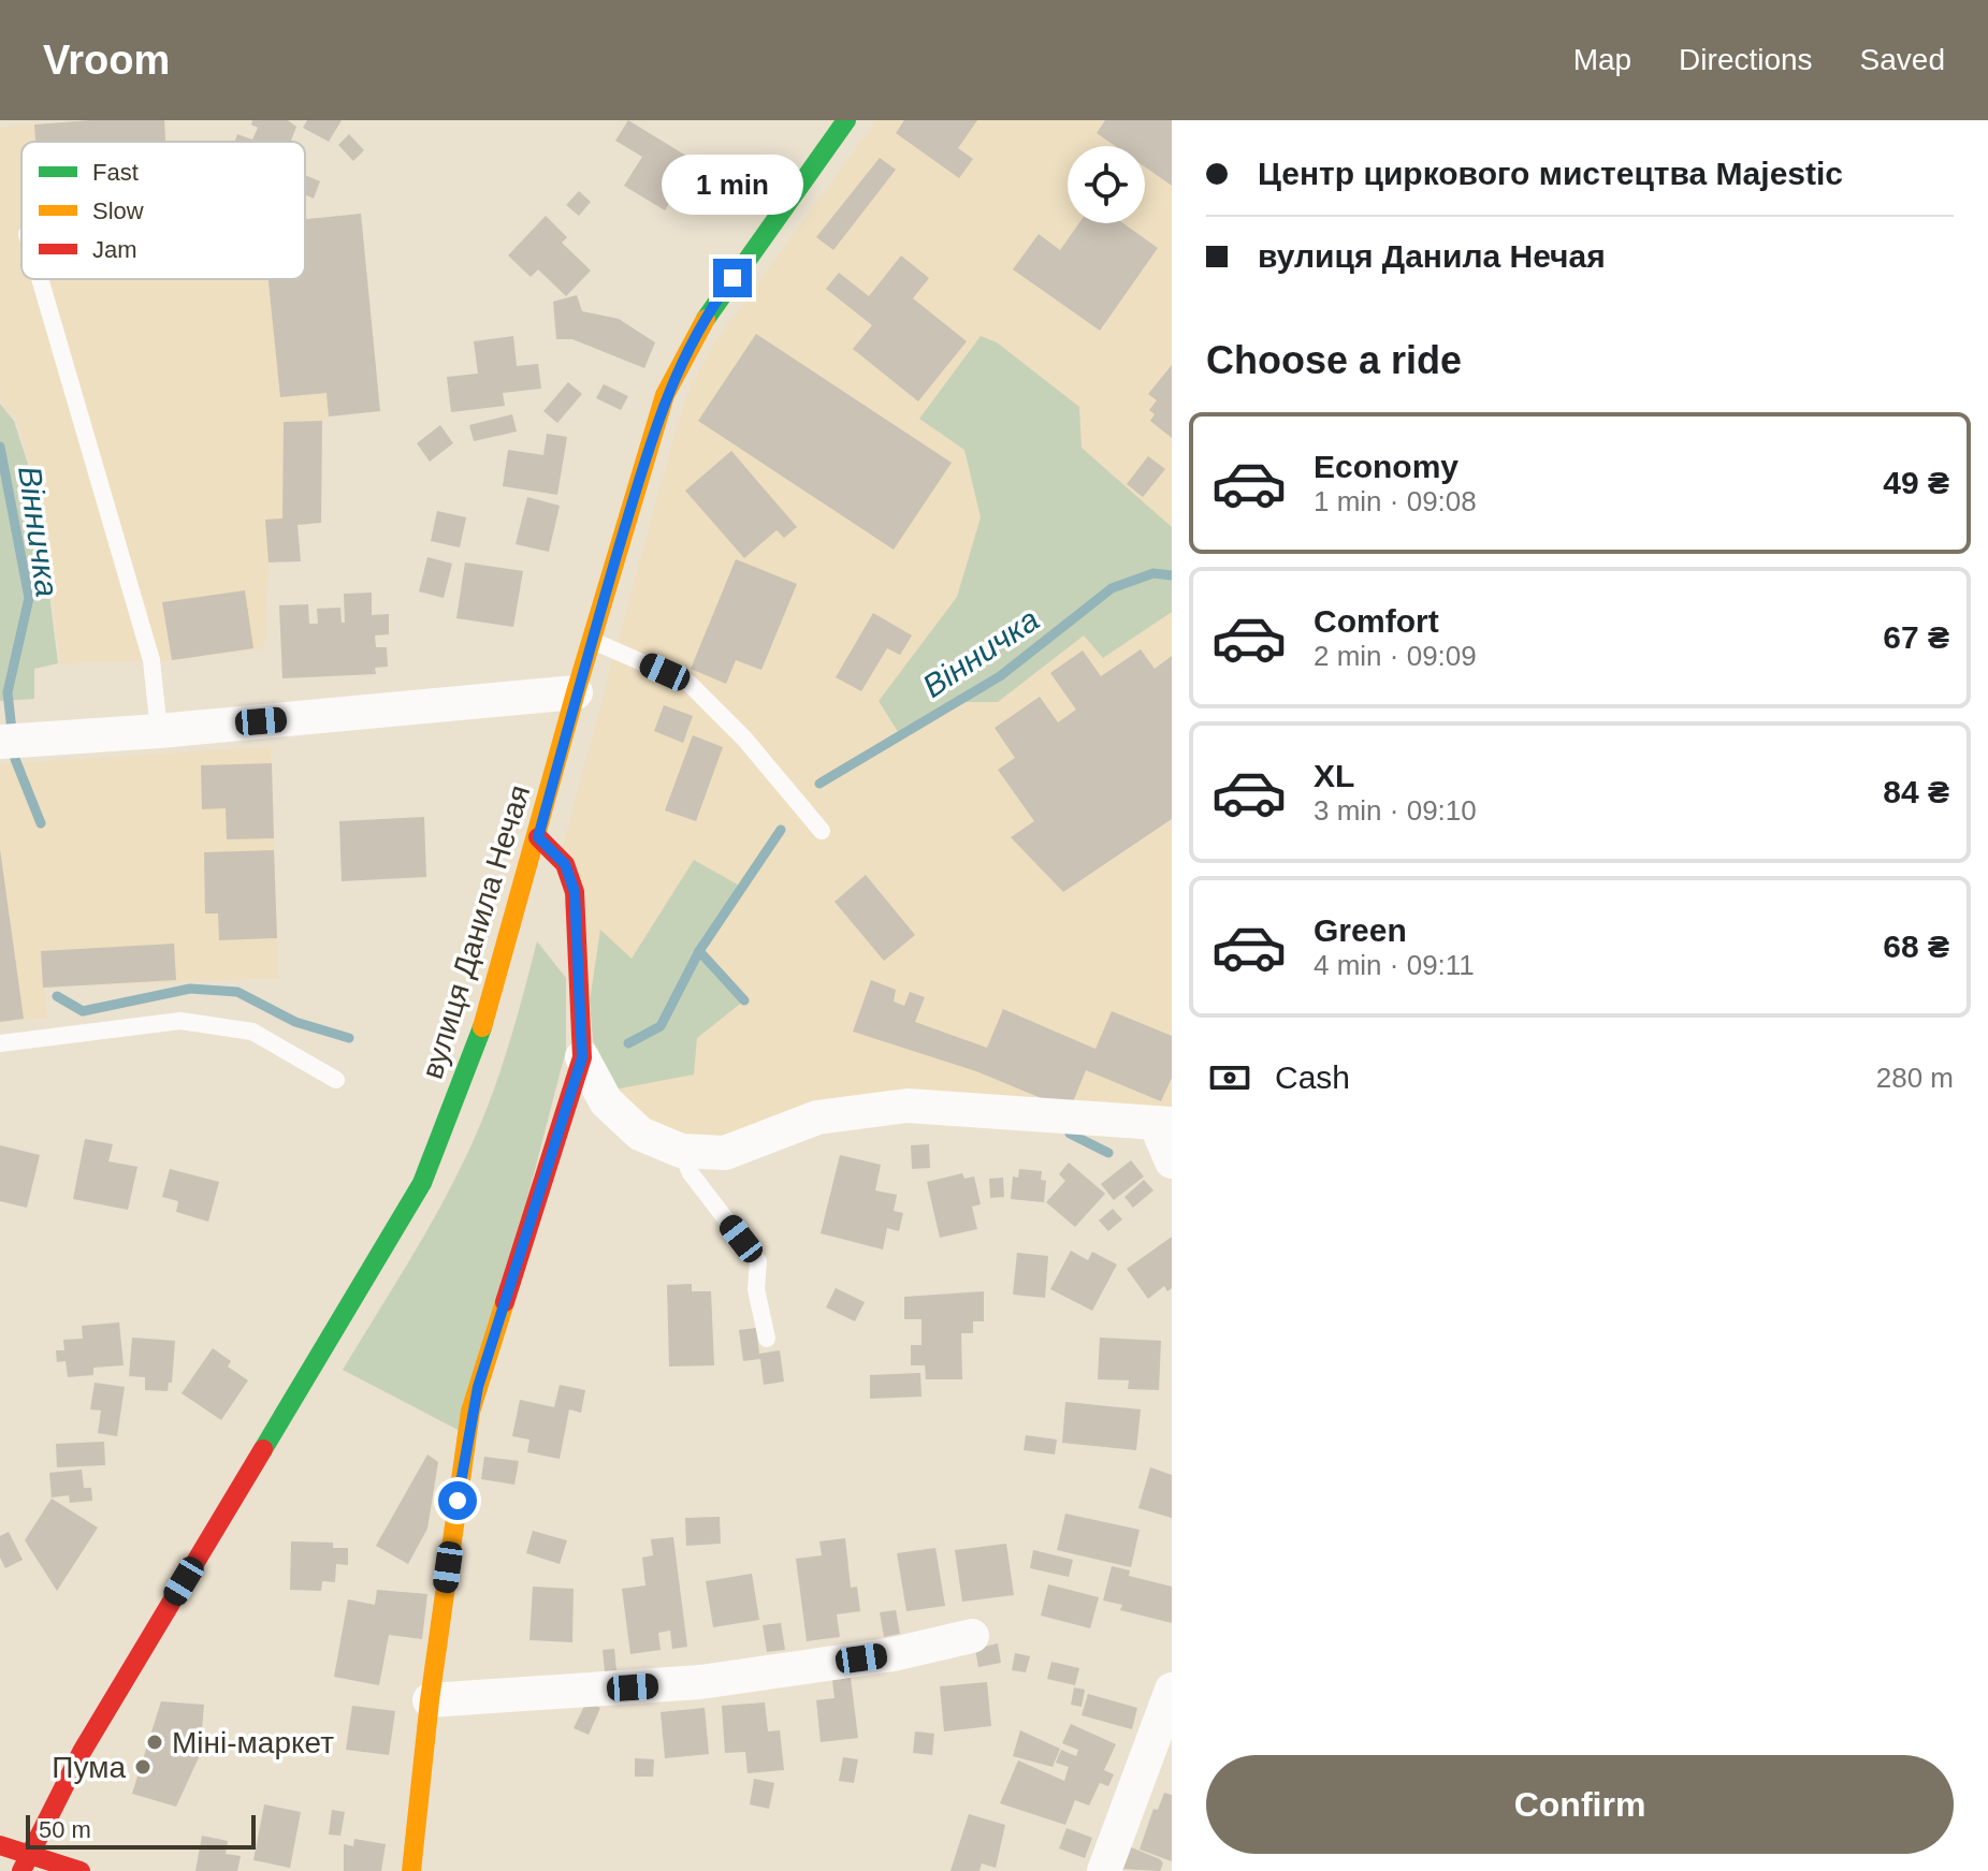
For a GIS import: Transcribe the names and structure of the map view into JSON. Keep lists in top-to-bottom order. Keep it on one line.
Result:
{"streets":{"main road":["вулиця Данила Нечая"]},"water":["Вінничка"],"places":["Міні-маркет","Пума"],"legend":["Fast","Slow","Jam"],"scale_bar":"50 m","page":{"header":"Vroom","nav":["Map","Directions","Saved"],"banner":["Центр циркового мистецтва Majestic","вулиця Данила Нечая"],"bubble":"1 min","heading":"Choose a ride","list":[{"name":"Economy","note":"1 min · 09:08","value":"49 ₴"},{"name":"Comfort","note":"2 min · 09:09","value":"67 ₴"},{"name":"XL","note":"3 min · 09:10","value":"84 ₴"},{"name":"Green","note":"4 min · 09:11","value":"68 ₴"}],"pay":["Cash","280 m"],"buttons":"Confirm","scale":"50 m"}}
